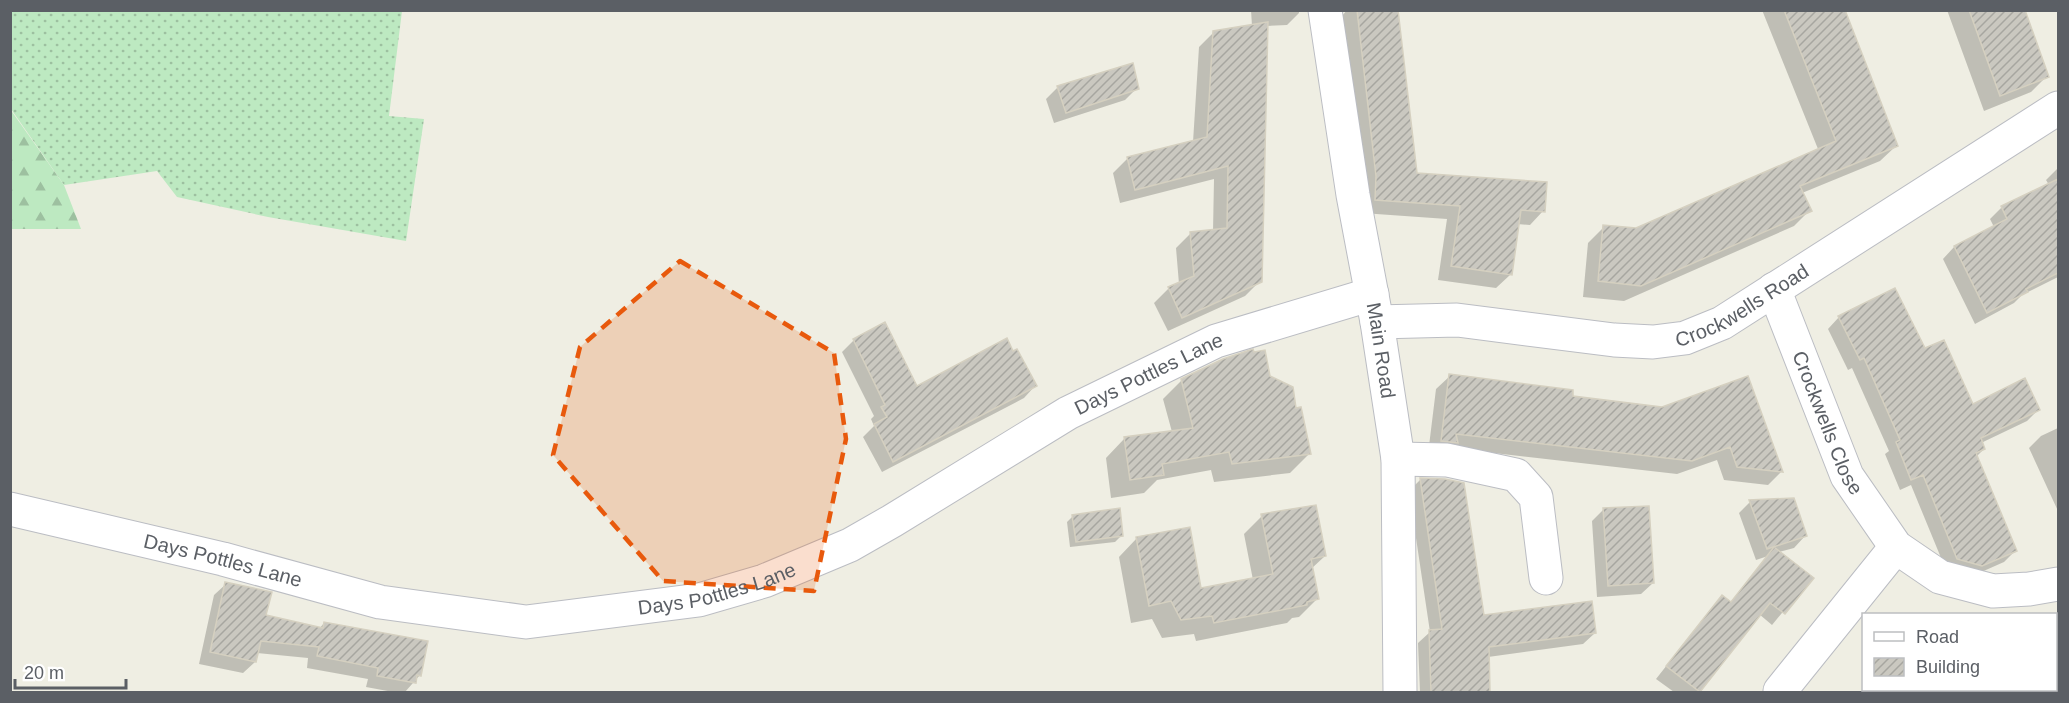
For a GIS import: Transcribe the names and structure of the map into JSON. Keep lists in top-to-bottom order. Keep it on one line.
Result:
{"streets":{"street":["Crockwells Road","Main Road","Days Pottles Lane","Crockwells Close"]},"crossings":[["Crockwells Road","Main Road"],["Crockwells Road","Days Pottles Lane"],["Crockwells Road","Crockwells Close"],["Main Road","Days Pottles Lane"]],"legend":["Road","Building"],"scale_bar":"20 m"}
